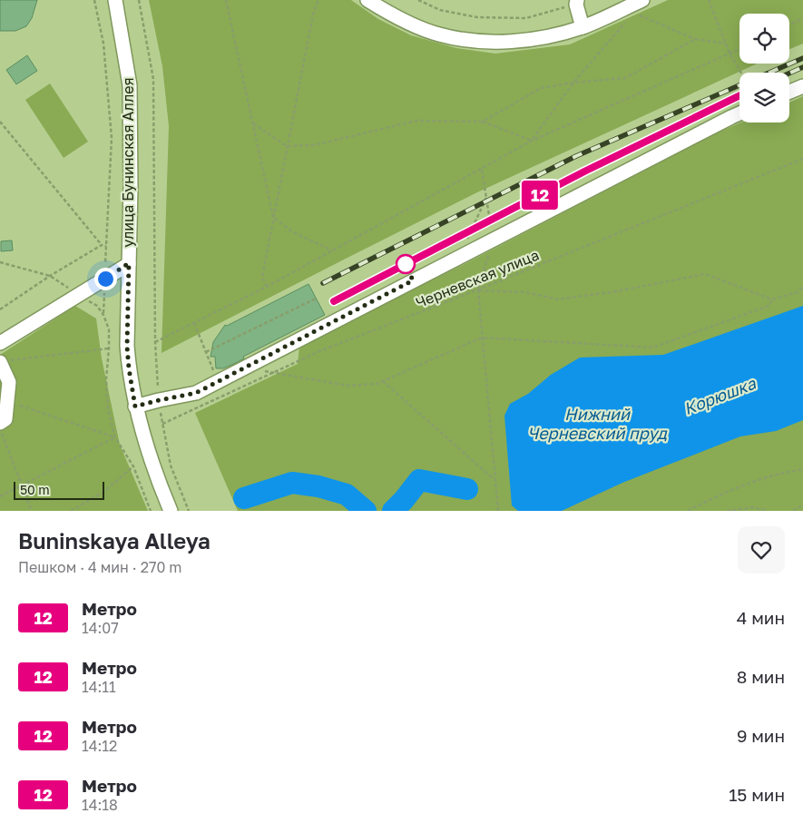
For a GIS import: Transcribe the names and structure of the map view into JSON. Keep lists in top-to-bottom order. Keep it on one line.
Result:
{"streets":{"street":["улица Бунинская Аллея"],"path":["Черневская улица"]},"water":["Корюшка","Нижний Черневский пруд"],"lines":["metro line 12"],"scale_bar":"50 m","page":{"on_map":"12","scale":"50 m","heading":["Buninskaya Alleya","Пешком · 4 мин · 270 m"],"list":[{"mark":"12","name":"Метро","note":"14:07","value":"4 мин"},{"mark":"12","name":"Метро","note":"14:11","value":"8 мин"},{"mark":"12","name":"Метро","note":"14:12","value":"9 мин"},{"mark":"12","name":"Метро","note":"14:18","value":"15 мин"}]}}
